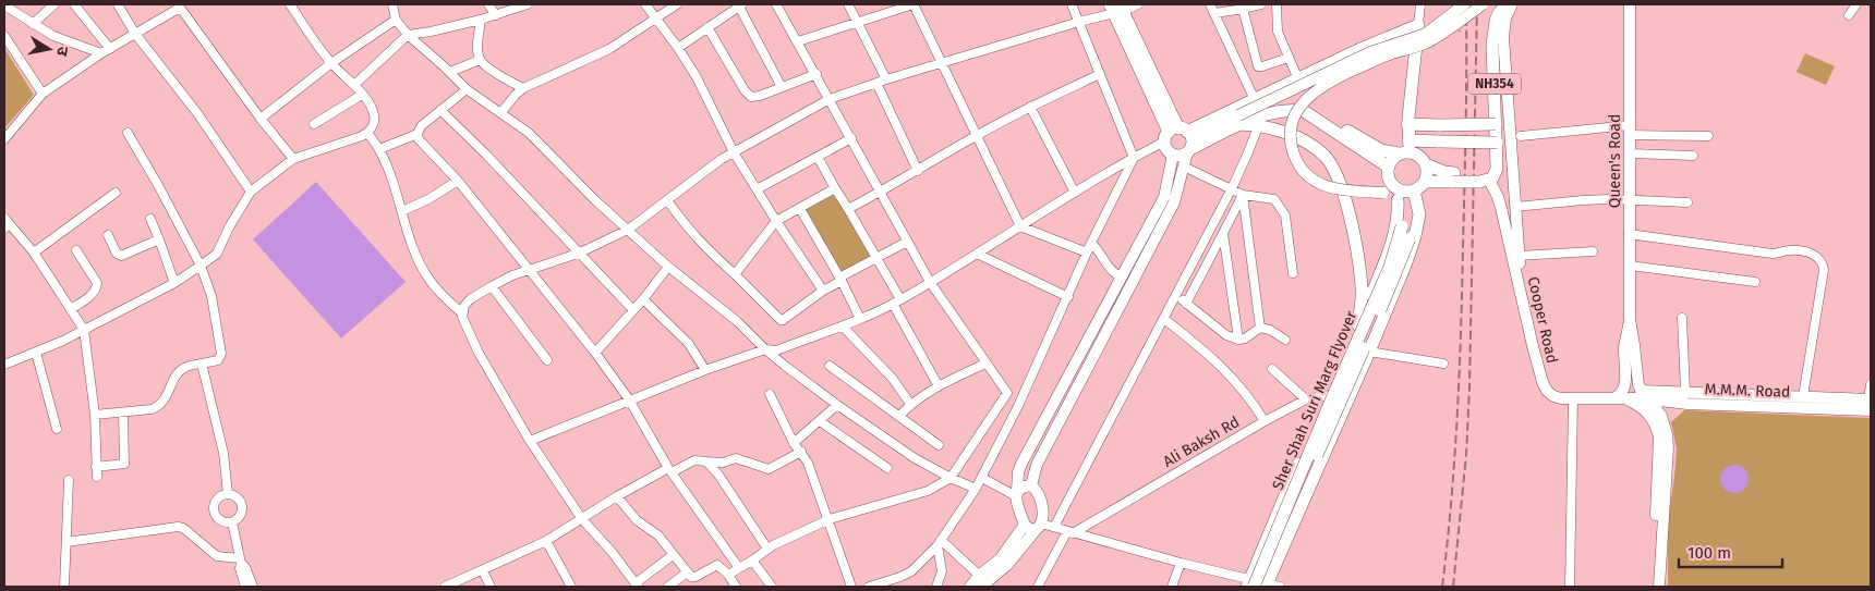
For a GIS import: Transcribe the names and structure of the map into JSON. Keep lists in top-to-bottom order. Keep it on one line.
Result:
{"streets":{"highway":["NH354","Sher Shah Suri Marg Flyover"],"main road":["Queen's Road","Cooper Road","M.M.M. Road"],"street":["Ali Baksh Rd"]},"crossings":[["NH354","Cooper Road"],["Queen's Road","Cooper Road"],["Queen's Road","M.M.M. Road"],["Cooper Road","M.M.M. Road"]],"scale_bar":"100 m","north":"right"}
